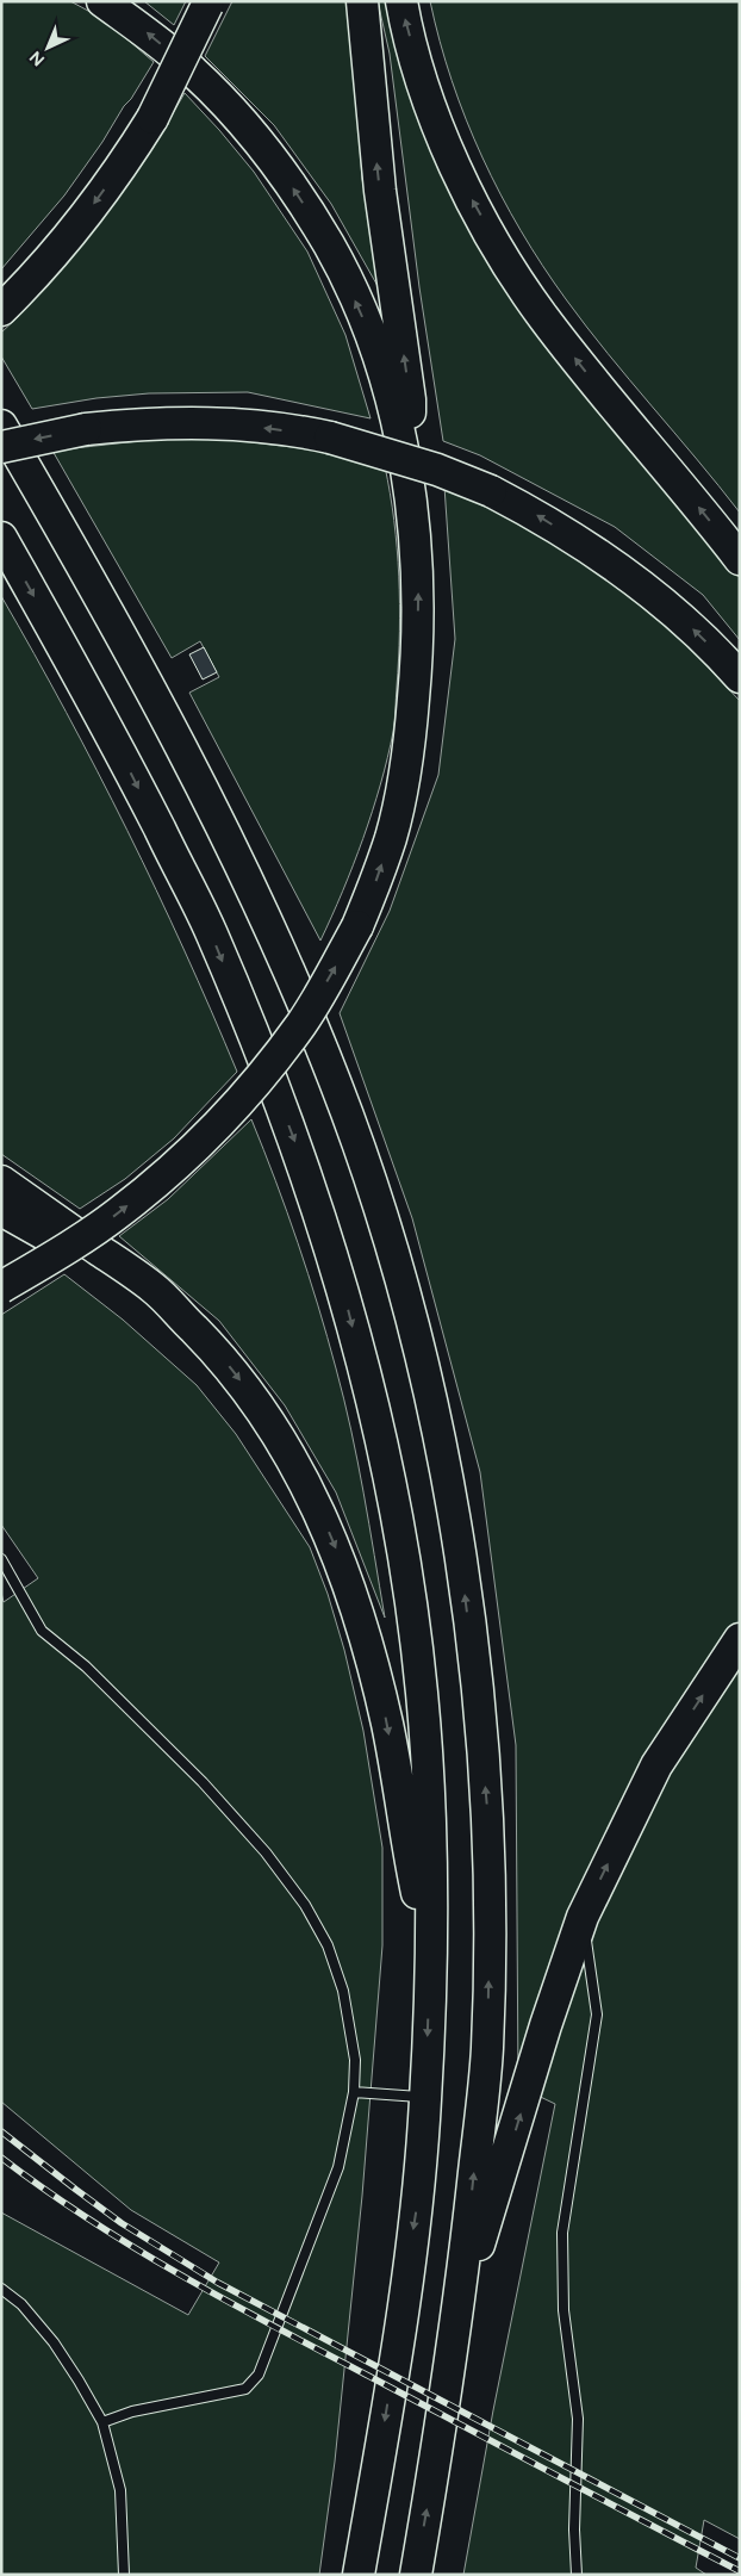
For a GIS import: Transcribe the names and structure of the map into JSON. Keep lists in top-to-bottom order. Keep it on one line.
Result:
{"north":"bottom left"}
